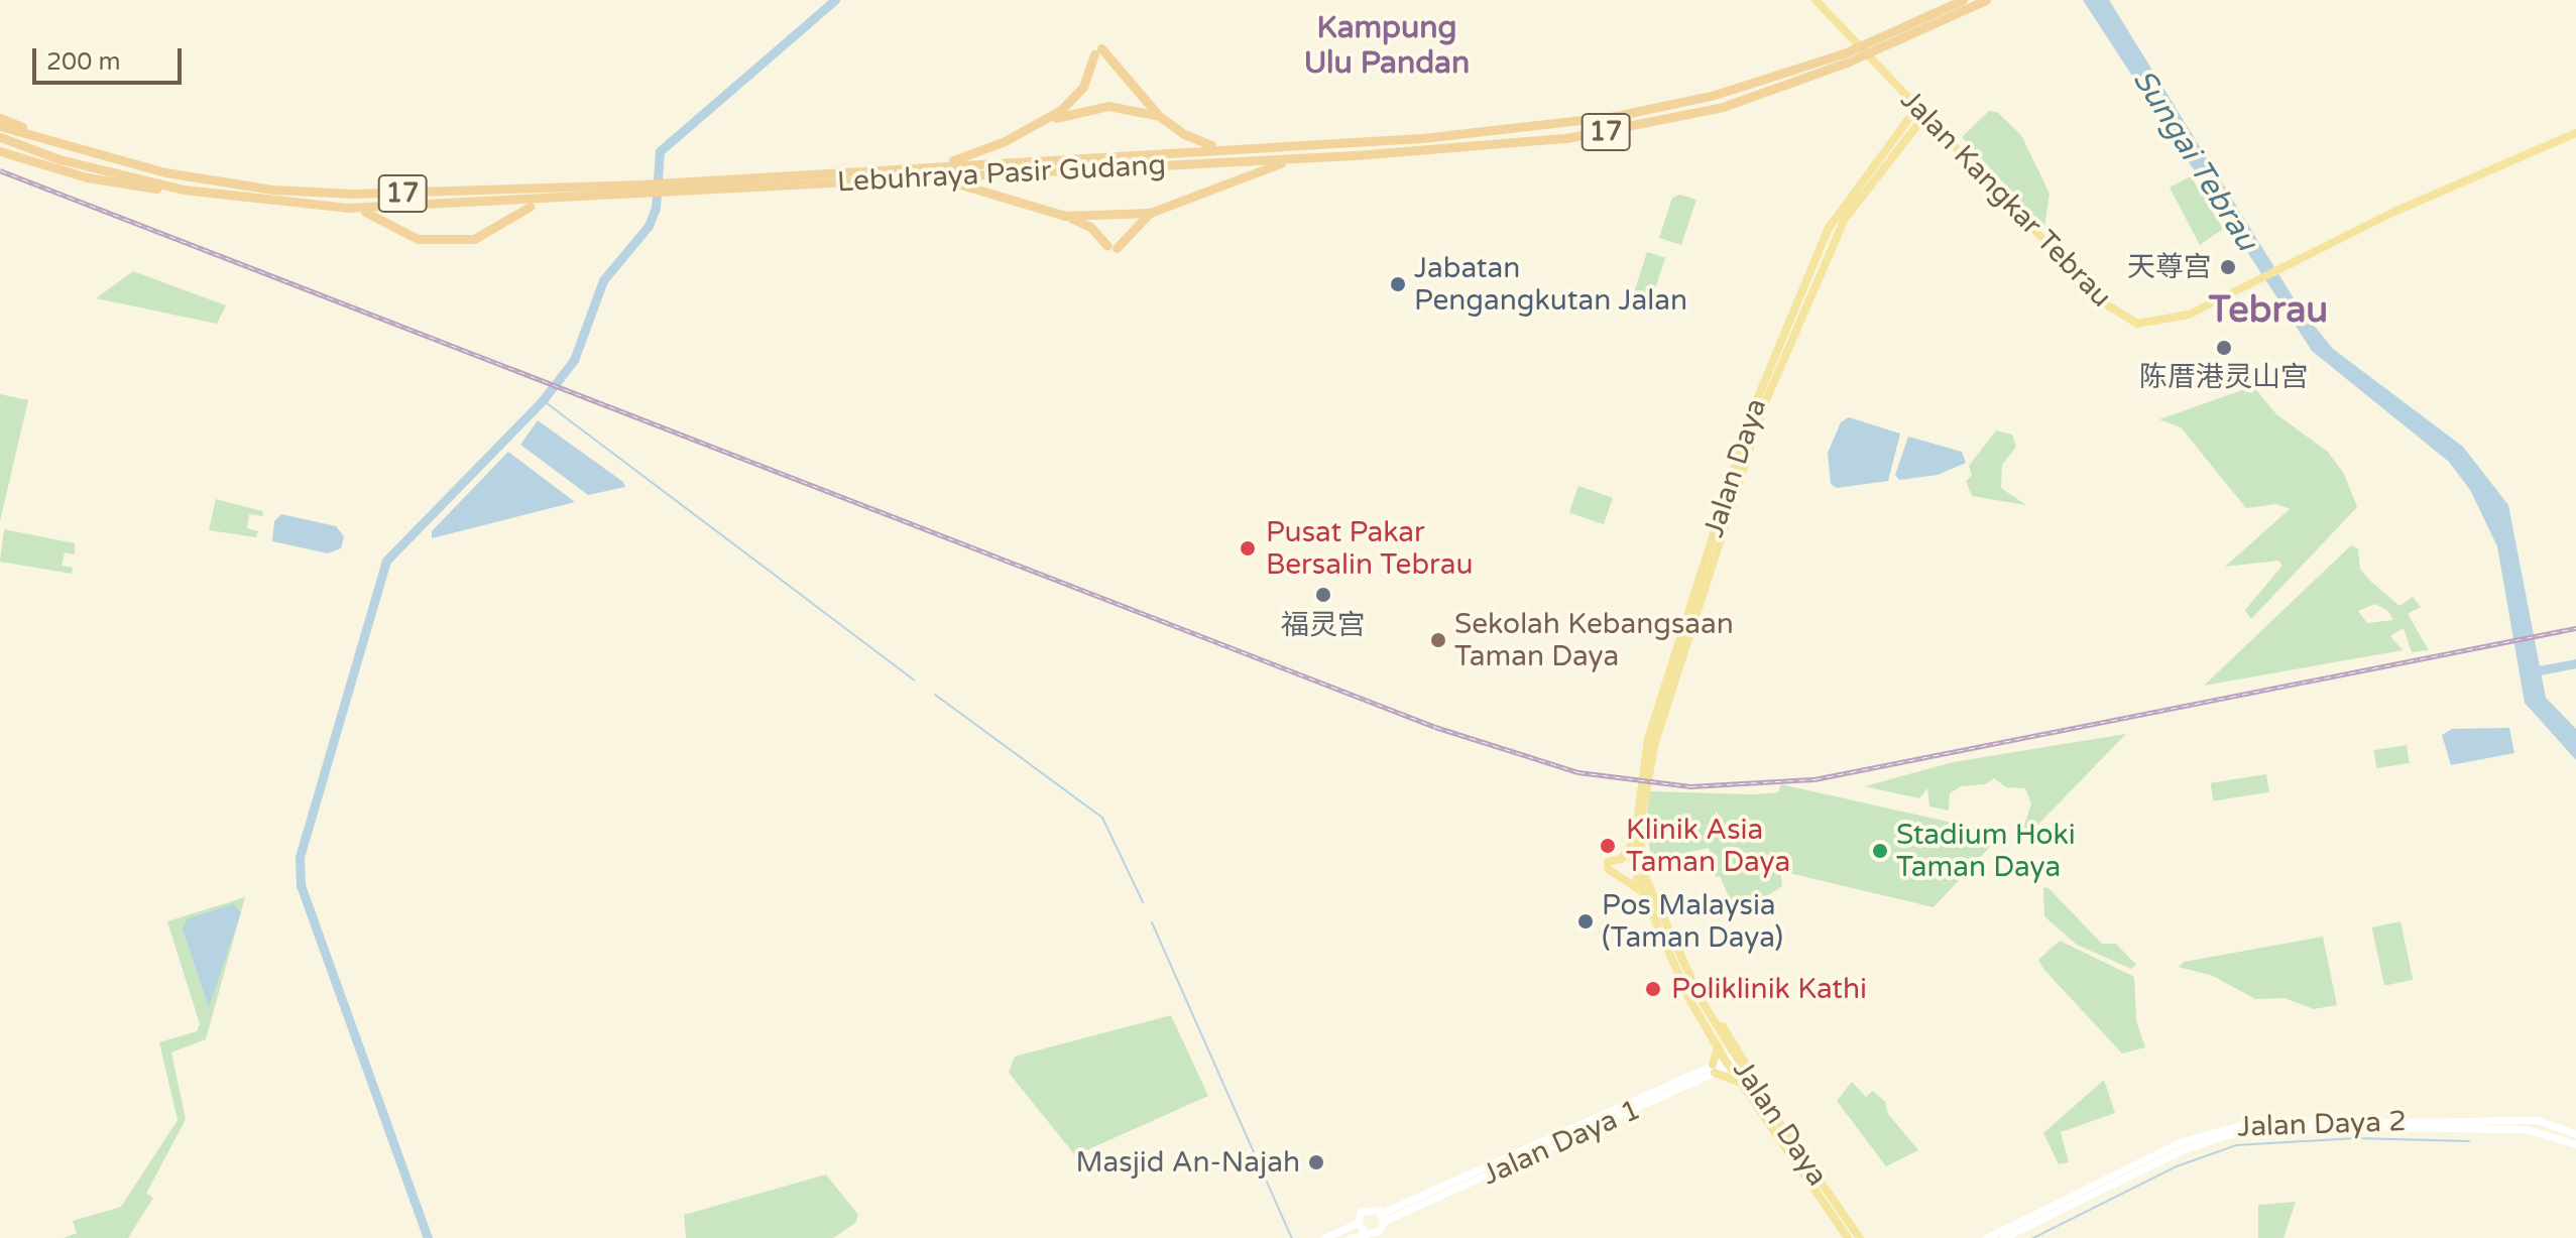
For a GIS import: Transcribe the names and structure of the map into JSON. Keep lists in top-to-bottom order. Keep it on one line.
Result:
{"streets":{"highway":["17","Lebuhraya Pasir Gudang"],"main road":["Jalan Kangkar Tebrau","Jalan Daya","Jalan Daya 2","Jalan Daya 1"]},"crossings":[["Jalan Kangkar Tebrau","Jalan Daya"],["Jalan Daya","Jalan Daya 1"]],"districts":["Kampung Ulu Pandan","Tebrau"],"water":["Sungai Tebrau"],"places":["天尊宫","Jabatan Pengangkutan Jalan","陈厝港灵山宫","Pusat Pakar Bersalin Tebrau","福灵宫","Sekolah Kebangsaan Taman Daya","Klinik Asia Taman Daya","Stadium Hoki Taman Daya","Pos Malaysia (Taman Daya)","Poliklinik Kathi","Masjid An-Najah"],"scale_bar":"200 m"}
